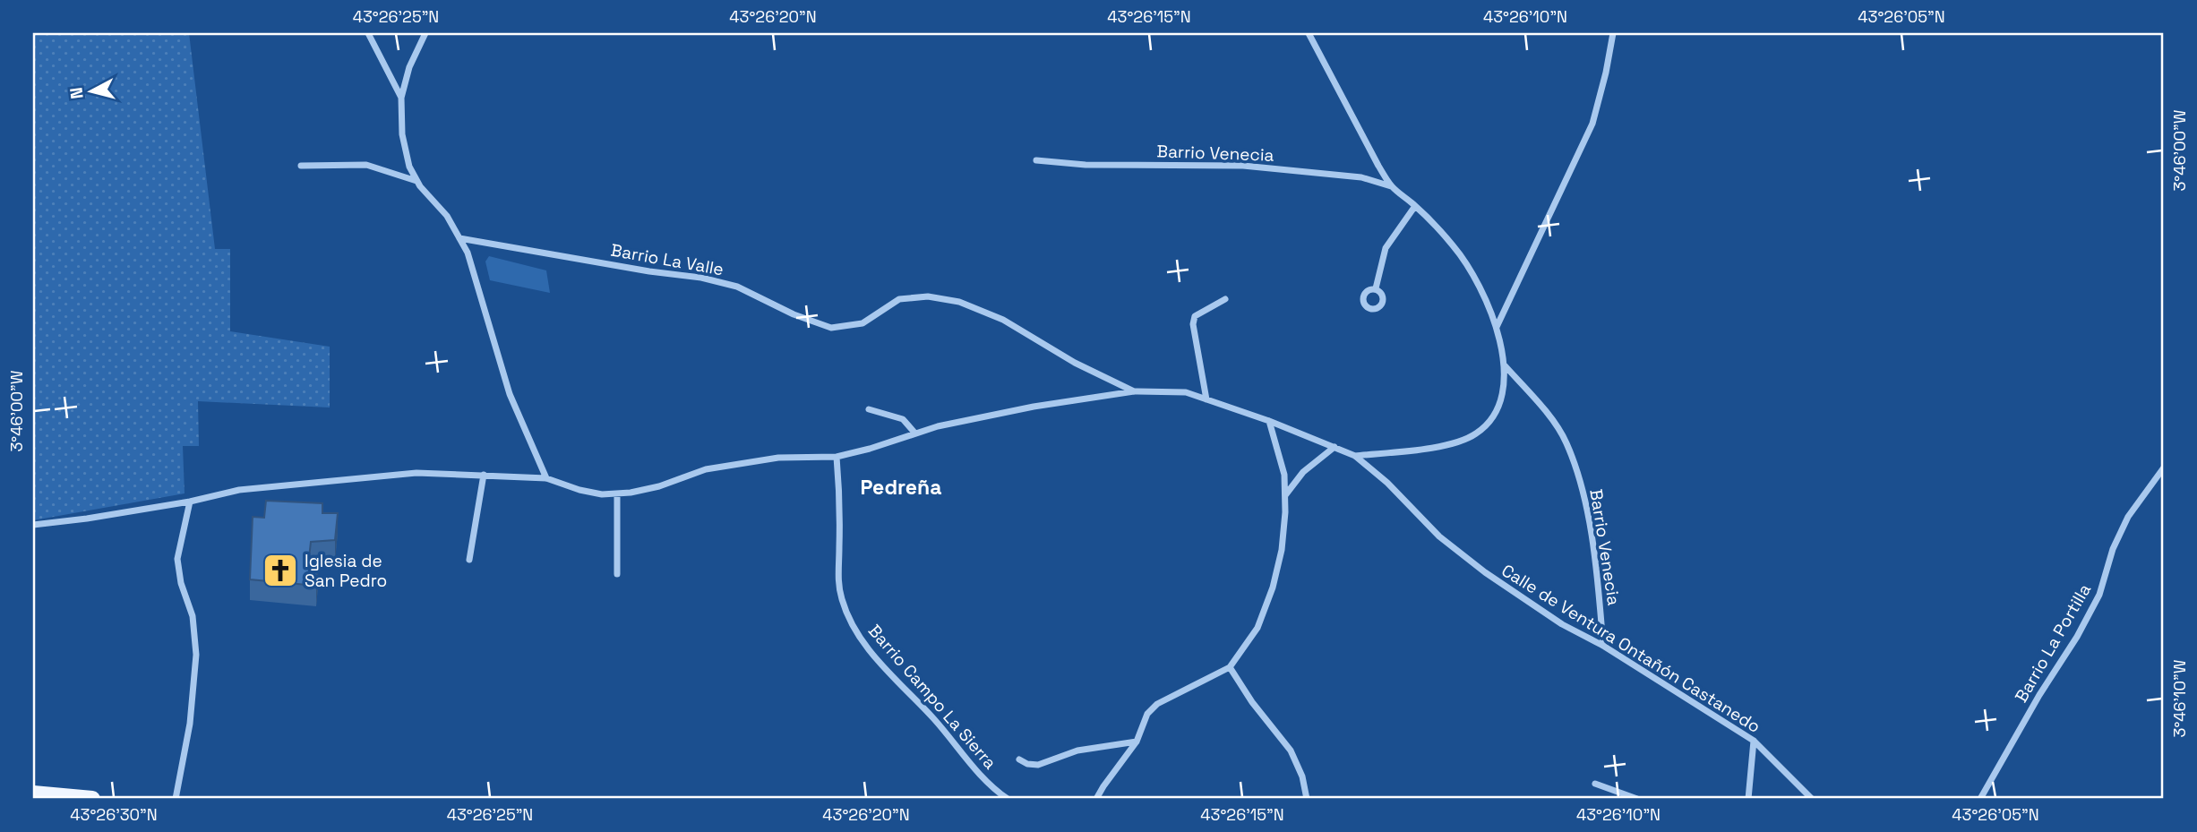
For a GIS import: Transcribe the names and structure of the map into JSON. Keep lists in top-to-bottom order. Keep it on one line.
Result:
{"streets":{"street":["Barrio Venecia","Barrio La Valle","Barrio La Portilla","Calle de Ventura Ontañón Castanedo","Barrio Campo La Sierra"]},"crossings":[["Barrio Venecia","Calle de Ventura Ontañón Castanedo"],["Barrio La Valle","Calle de Ventura Ontañón Castanedo"],["Calle de Ventura Ontañón Castanedo","Barrio Campo La Sierra"]],"districts":["Pedreña"],"places":{"church":["Iglesia de San Pedro"]},"north":"left","coordinates":["43°26'25\"N","43°26'20\"N","43°26'15\"N","43°26'10\"N","43°26'05\"N","3°46'00\"W","3°46'10\"W","43°26'30\"N"]}
